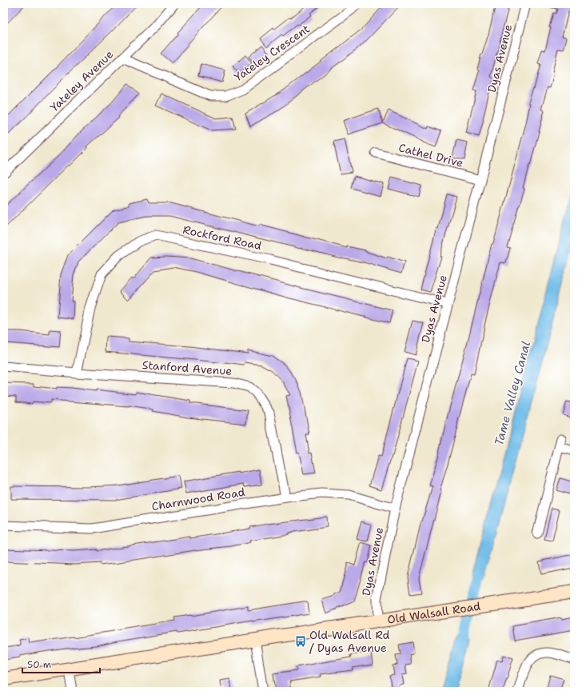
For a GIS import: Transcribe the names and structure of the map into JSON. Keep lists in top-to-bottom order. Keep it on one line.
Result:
{"streets":{"main road":["Old Walsall Road"],"street":["Yateley Crescent","Dyas Avenue","Yateley Avenue","Cathel Drive","Rockford Road","Stanford Avenue","Charnwood Road"]},"crossings":[["Yateley Crescent","Yateley Avenue"],["Dyas Avenue","Cathel Drive"],["Dyas Avenue","Rockford Road"],["Dyas Avenue","Charnwood Road"],["Dyas Avenue","Old Walsall Road"],["Rockford Road","Stanford Avenue"],["Stanford Avenue","Charnwood Road"]],"water":["Tame Valley Canal"],"places":{"bus stop":["Old Walsall Rd / Dyas Avenue"]},"scale_bar":"50 m"}
